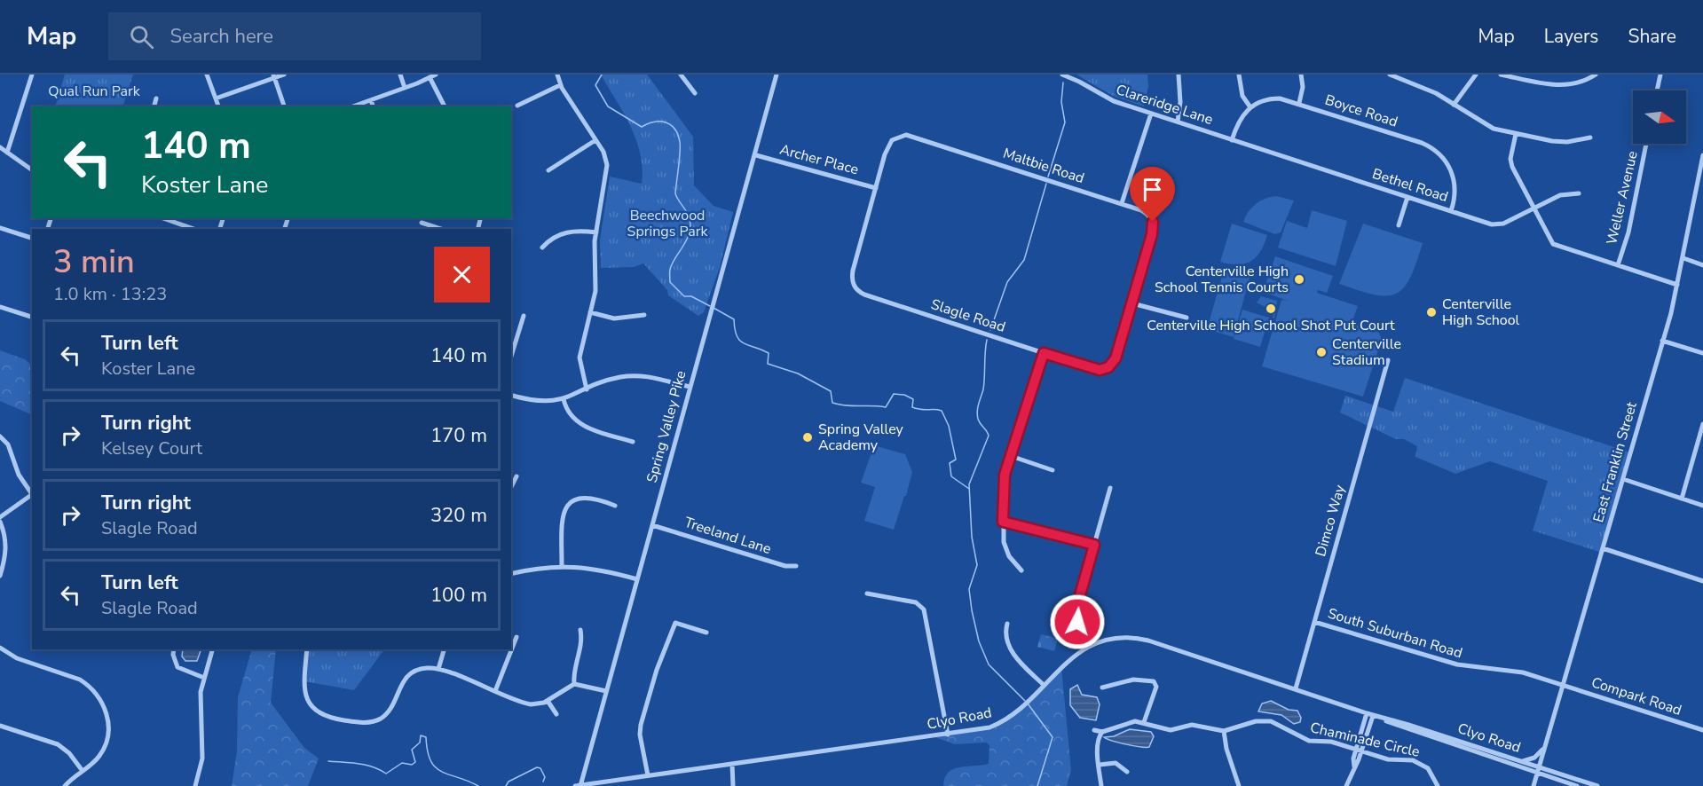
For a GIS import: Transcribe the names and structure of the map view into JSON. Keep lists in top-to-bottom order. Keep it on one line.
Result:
{"streets":{"street":["Clareridge Lane","Boyce Road","Archer Place","Maltbie Road","Bethel Road","Weller Avenue","Slagle Road","Spring Valley Pike","East Franklin Street","Dimco Way","Treeland Lane","South Suburban Road","Compark Road","Clyo Road","Chaminade Circle"]},"crossings":[["Clareridge Lane","Bethel Road"],["Boyce Road","Bethel Road"],["Archer Place","Maltbie Road"],["Archer Place","Slagle Road"],["Archer Place","Spring Valley Pike"],["Maltbie Road","Slagle Road"],["Spring Valley Pike","Treeland Lane"],["Spring Valley Pike","Clyo Road"],["East Franklin Street","South Suburban Road"],["East Franklin Street","Compark Road"],["East Franklin Street","Clyo Road"],["Dimco Way","South Suburban Road"],["Dimco Way","Clyo Road"],["South Suburban Road","Compark Road"]],"parks":["Qual Run Park","Beechwood Springs Park"],"places":["Centerville High School Tennis Courts","Centerville High School Shot Put Court","Centerville High School","Centerville Stadium","Spring Valley Academy"],"north":"right","page":{"header":"Map","search":"Search here","nav":["Map","Layers","Share"],"turn":["140 m","Koster Lane"],"heading":["3 min","1.0 km · 13:23"],"list":[{"name":"Turn left","note":"Koster Lane","value":"140 m"},{"name":"Turn right","note":"Kelsey Court","value":"170 m"},{"name":"Turn right","note":"Slagle Road","value":"320 m"},{"name":"Turn left","note":"Slagle Road","value":"100 m"}]}}
